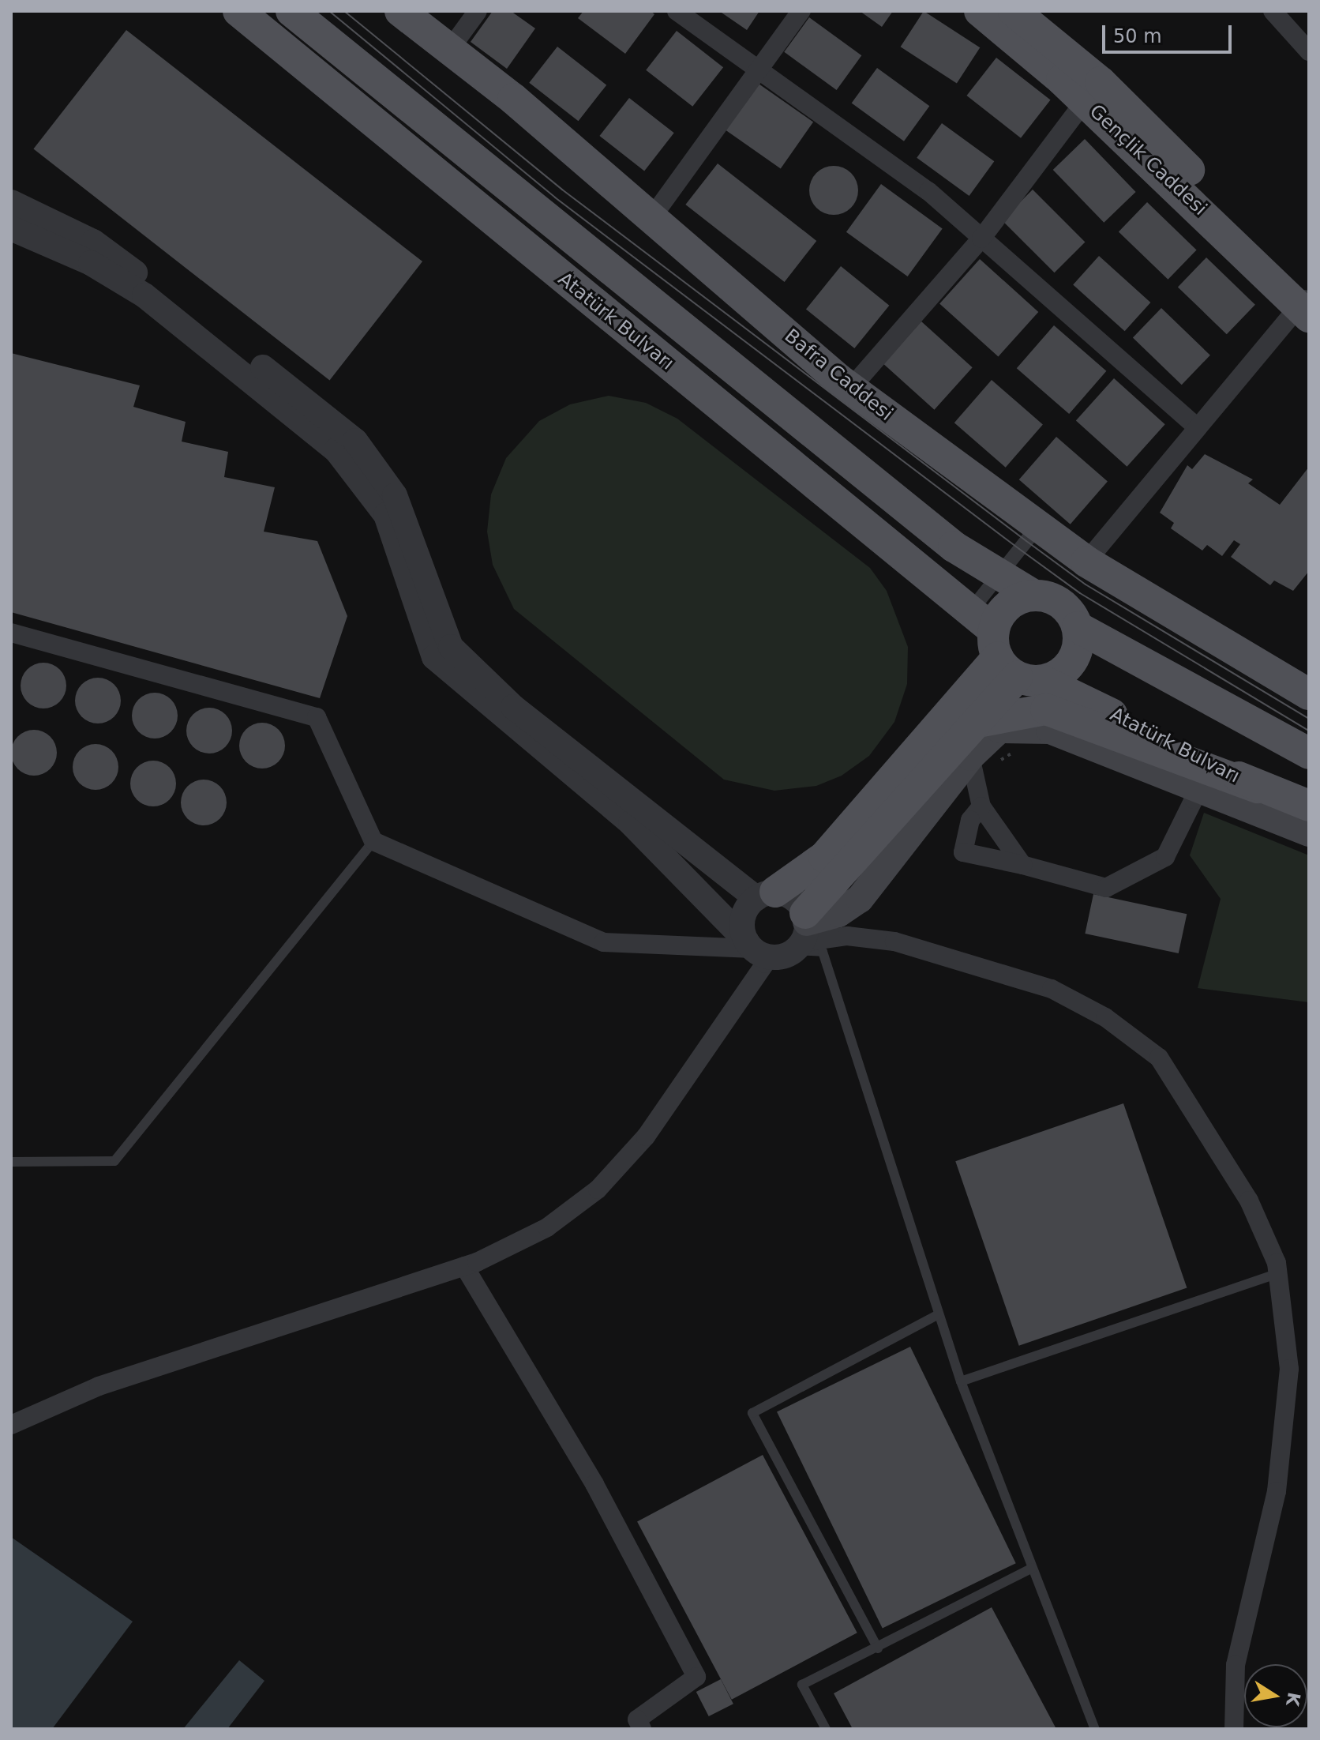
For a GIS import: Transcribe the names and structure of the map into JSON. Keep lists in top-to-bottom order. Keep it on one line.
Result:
{"streets":{"main road":["Gençlik Caddesi","Atatürk Bulvarı","Bafra Caddesi"]},"scale_bar":"50 m","north":"right"}
